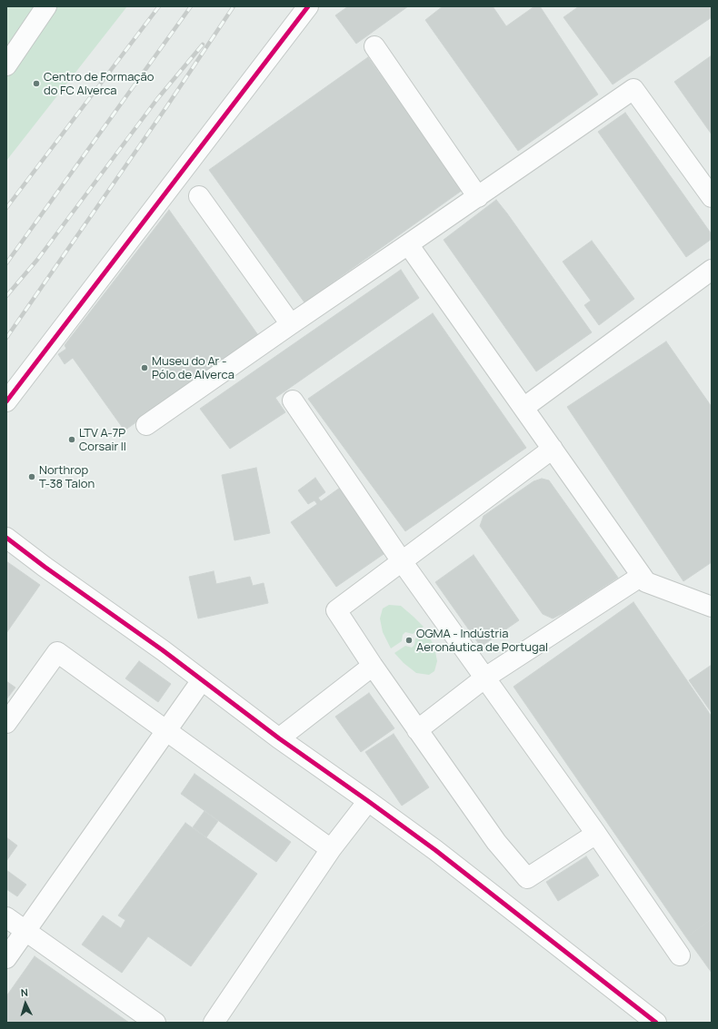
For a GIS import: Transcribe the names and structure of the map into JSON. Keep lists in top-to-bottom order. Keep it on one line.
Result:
{"places":["Centro de Formação do FC Alverca","Museu do Ar - Pólo de Alverca","LTV A-7P Corsair II","Northrop T-38 Talon","OGMA - Indústria Aeronáutica de Portugal"],"north":"top"}
